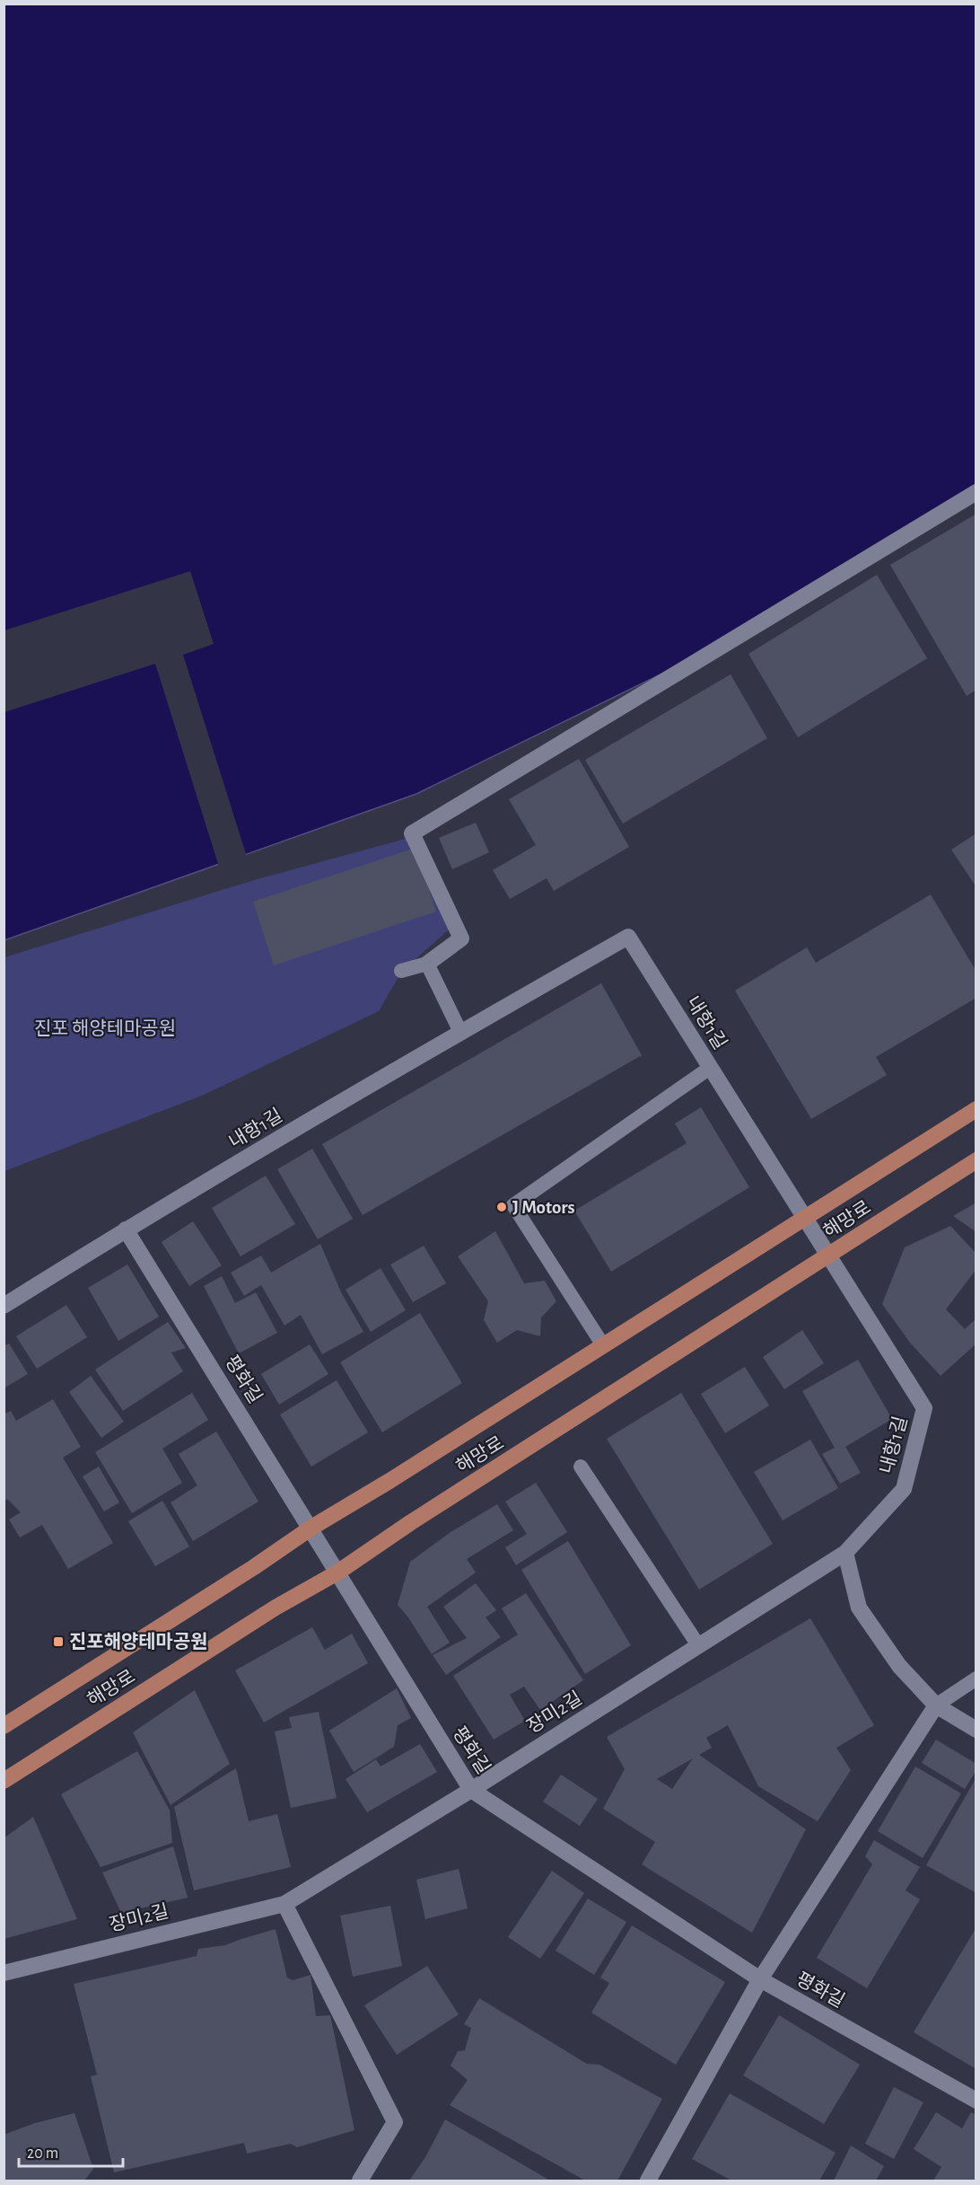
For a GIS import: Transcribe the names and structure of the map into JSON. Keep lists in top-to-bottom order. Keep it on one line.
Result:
{"streets":{"main road":["해망로"],"street":["내항1길","평화길","장미2길"]},"crossings":[["내항1길","해망로"],["내항1길","평화길"],["내항1길","장미2길"],["해망로","평화길"],["평화길","장미2길"]],"parks":["진포 해양테마공원"],"places":{"other":["J Motors"],"transit":["진포해양테마공원"]},"scale_bar":"20 m"}
